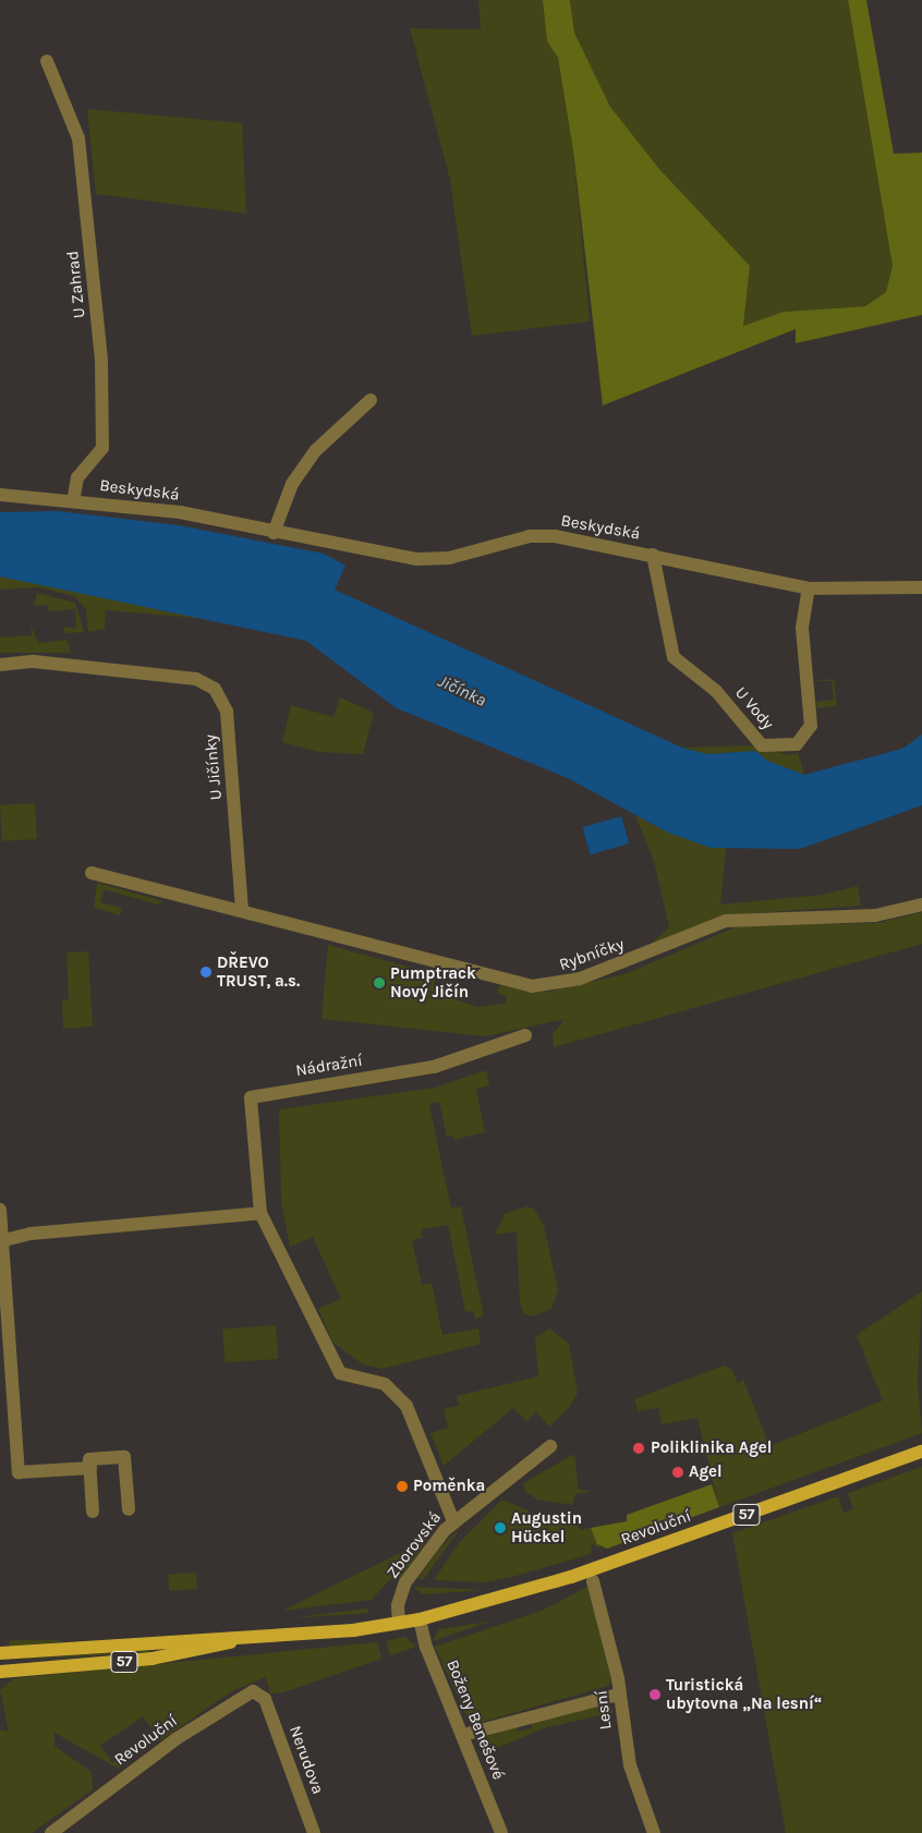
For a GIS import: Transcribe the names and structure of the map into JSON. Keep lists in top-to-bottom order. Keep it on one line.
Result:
{"streets":{"main road":["57","Revoluční"],"street":["U Zahrad","Beskydská","U Vody","U Jičínky","Rybníčky","Nádražní","Zborovská","Lesní","Boženy Benešové","Nerudova"]},"crossings":[["U Zahrad","Beskydská"],["Beskydská","U Vody"],["U Jičínky","Rybníčky"],["Nádražní","Zborovská"],["57","Revoluční"],["57","Zborovská"],["Revoluční","Zborovská"],["Revoluční","Boženy Benešové"],["Revoluční","Nerudova"]],"water":["Jičínka"],"places":["DŘEVO TRUST, a.s.","Pumptrack Nový Jičín","Poliklinika Agel","Agel","Poměnka","Augustin Hückel","Turistická ubytovna „Na lesní“"]}
